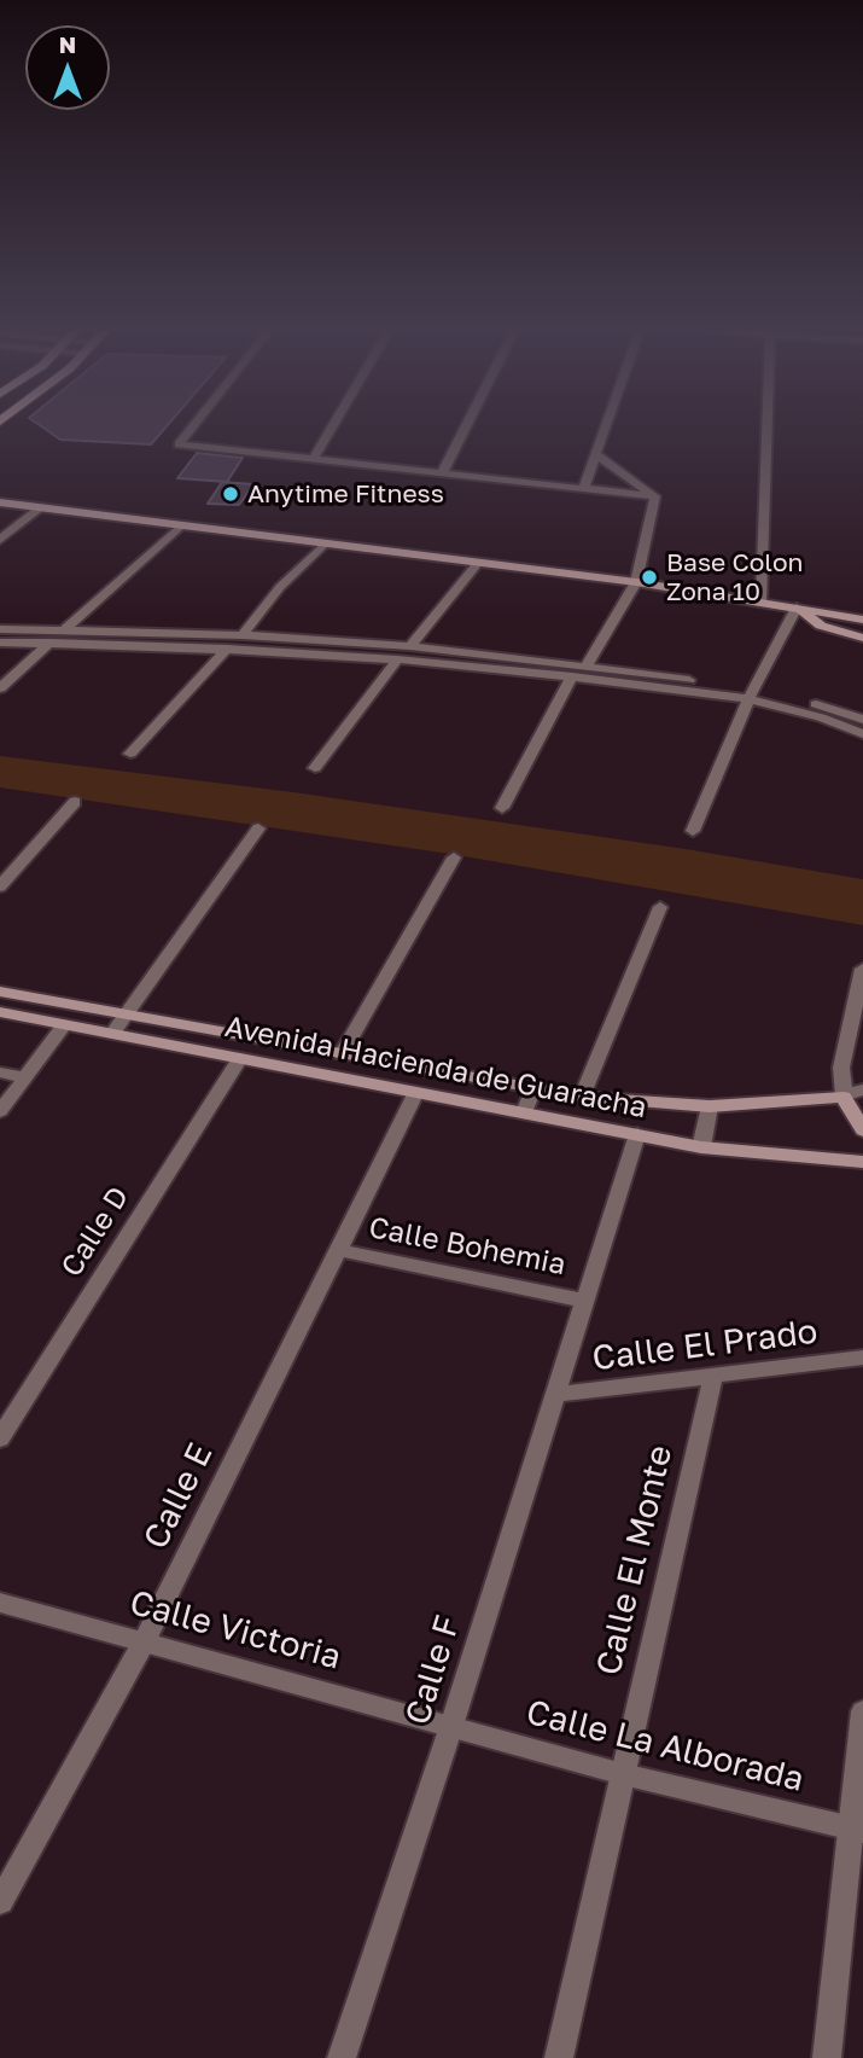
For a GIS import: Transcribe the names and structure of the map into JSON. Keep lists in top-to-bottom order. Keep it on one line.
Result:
{"streets":{"main road":["Avenida Hacienda de Guaracha"],"street":["Calle D","Calle Bohemia","Calle El Prado","Calle E","Calle El Monte","Calle Victoria","Calle F","Calle La Alborada"]},"crossings":[["Avenida Hacienda de Guaracha","Calle D"],["Avenida Hacienda de Guaracha","Calle E"],["Avenida Hacienda de Guaracha","Calle F"],["Calle Bohemia","Calle E"],["Calle Bohemia","Calle F"],["Calle El Prado","Calle El Monte"],["Calle El Prado","Calle F"],["Calle E","Calle Victoria"],["Calle El Monte","Calle La Alborada"],["Calle Victoria","Calle F"],["Calle Victoria","Calle La Alborada"],["Calle F","Calle La Alborada"]],"places":["Anytime Fitness","Base Colon Zona 10"],"north":"top"}
